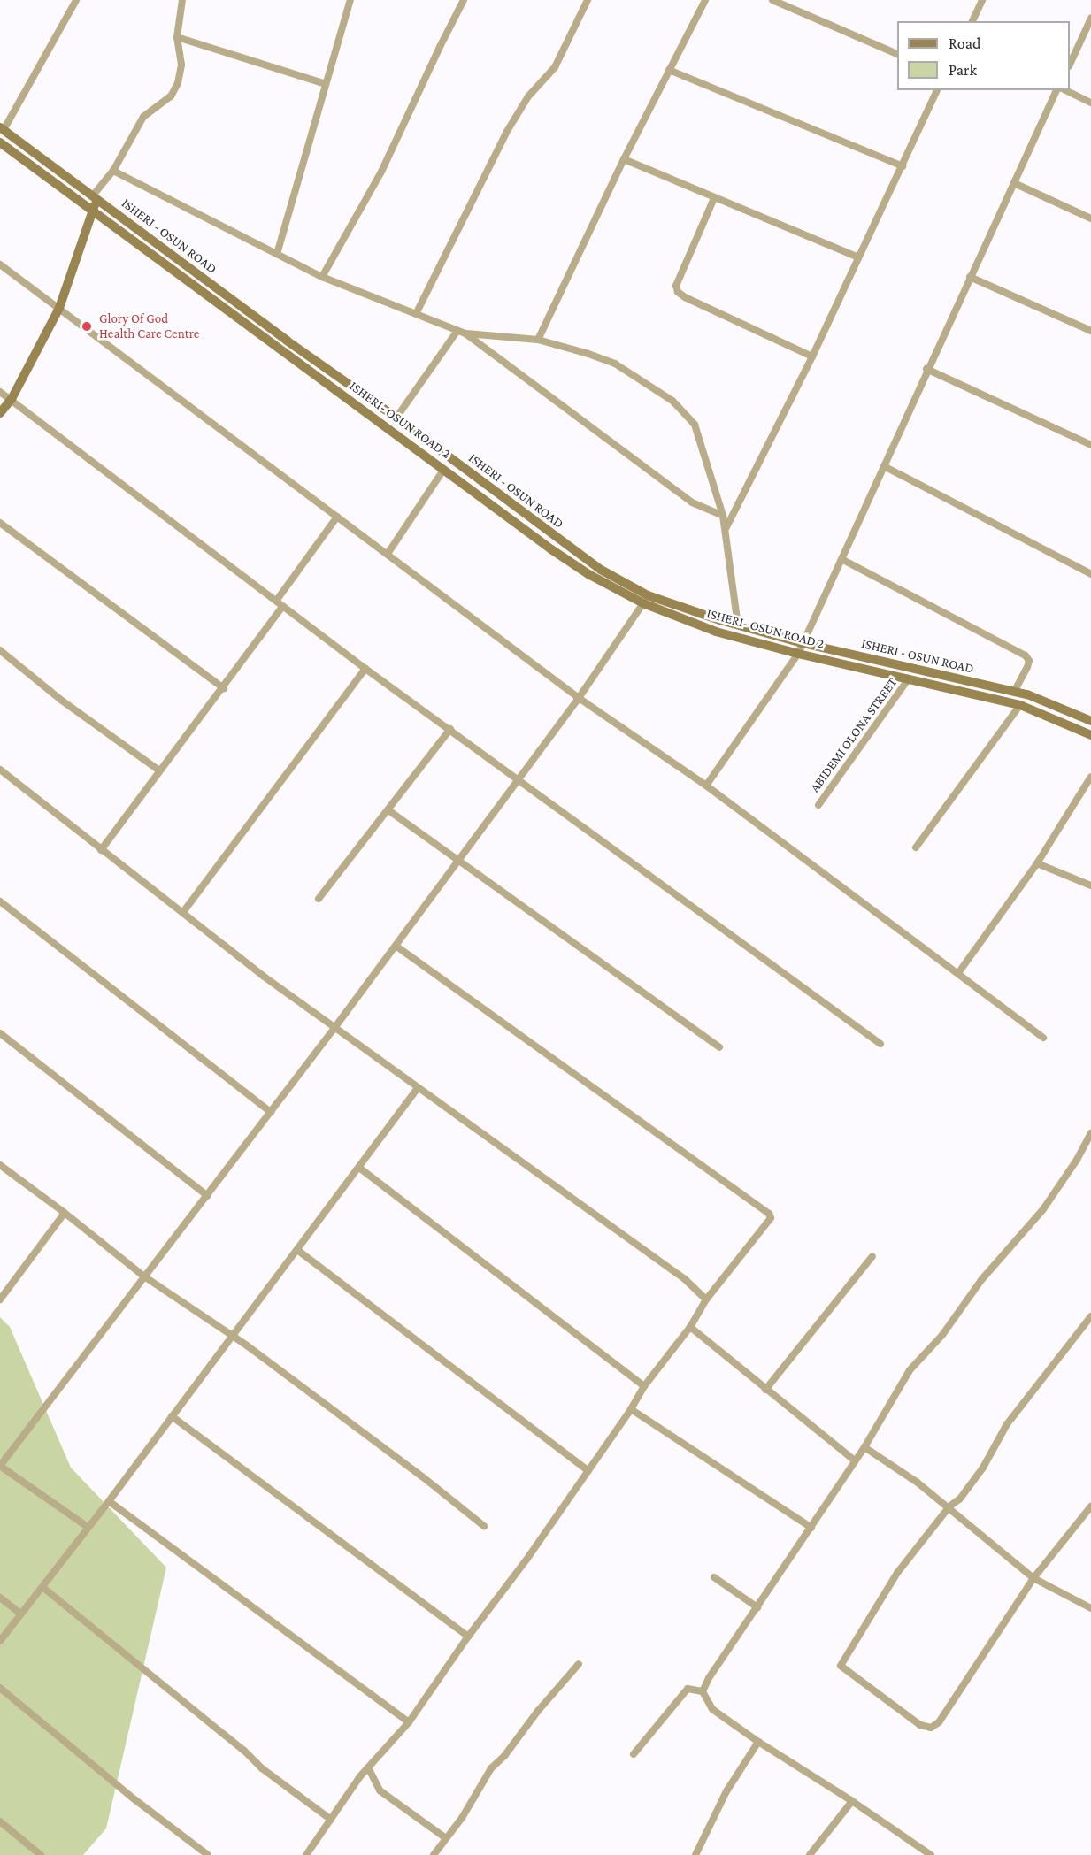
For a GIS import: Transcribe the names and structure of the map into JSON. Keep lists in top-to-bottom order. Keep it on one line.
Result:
{"streets":{"main road":["ISHERI - OSUN ROAD","ISHERI- OSUN ROAD 2"],"street":["ABIDEMI OLONA STREET"]},"crossings":[["ISHERI - OSUN ROAD","ISHERI- OSUN ROAD 2"],["ISHERI- OSUN ROAD 2","ABIDEMI OLONA STREET"]],"places":["Glory Of God Health Care Centre"],"legend":["Road","Park"]}
